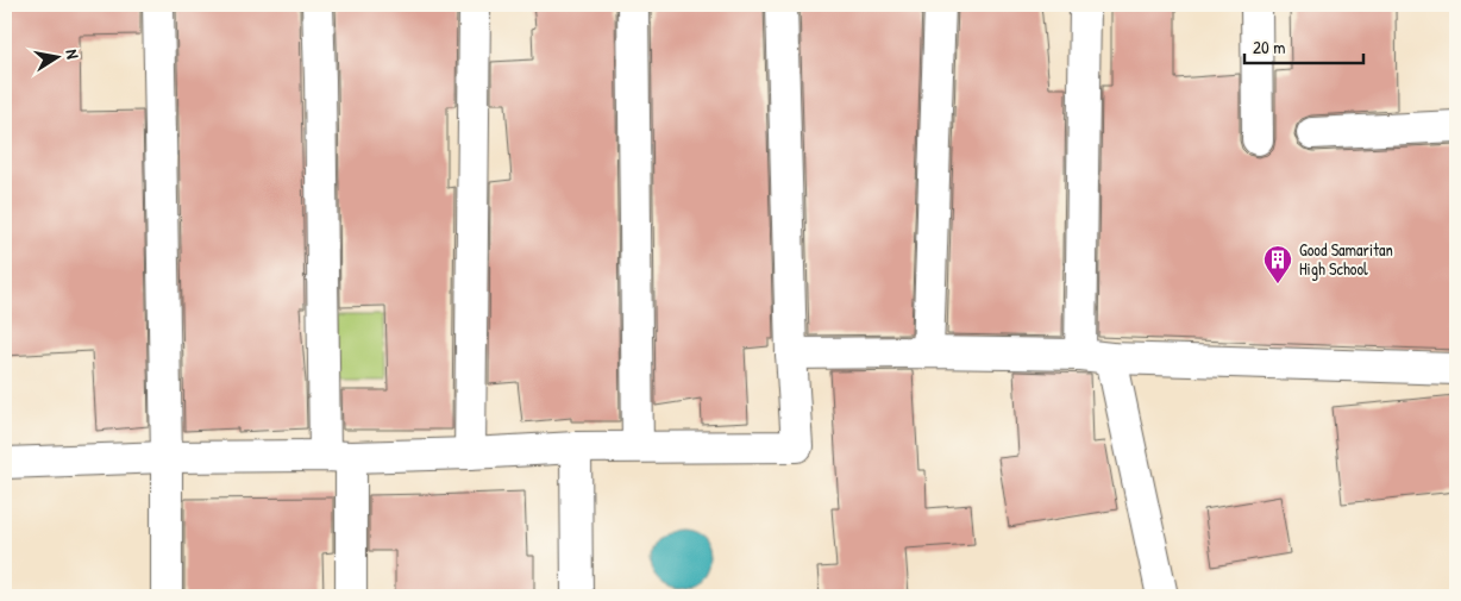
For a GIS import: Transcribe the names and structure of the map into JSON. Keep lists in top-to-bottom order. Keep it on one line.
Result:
{"places":{"building":["Good Samaritan High School"]},"scale_bar":"20 m","north":"right"}
